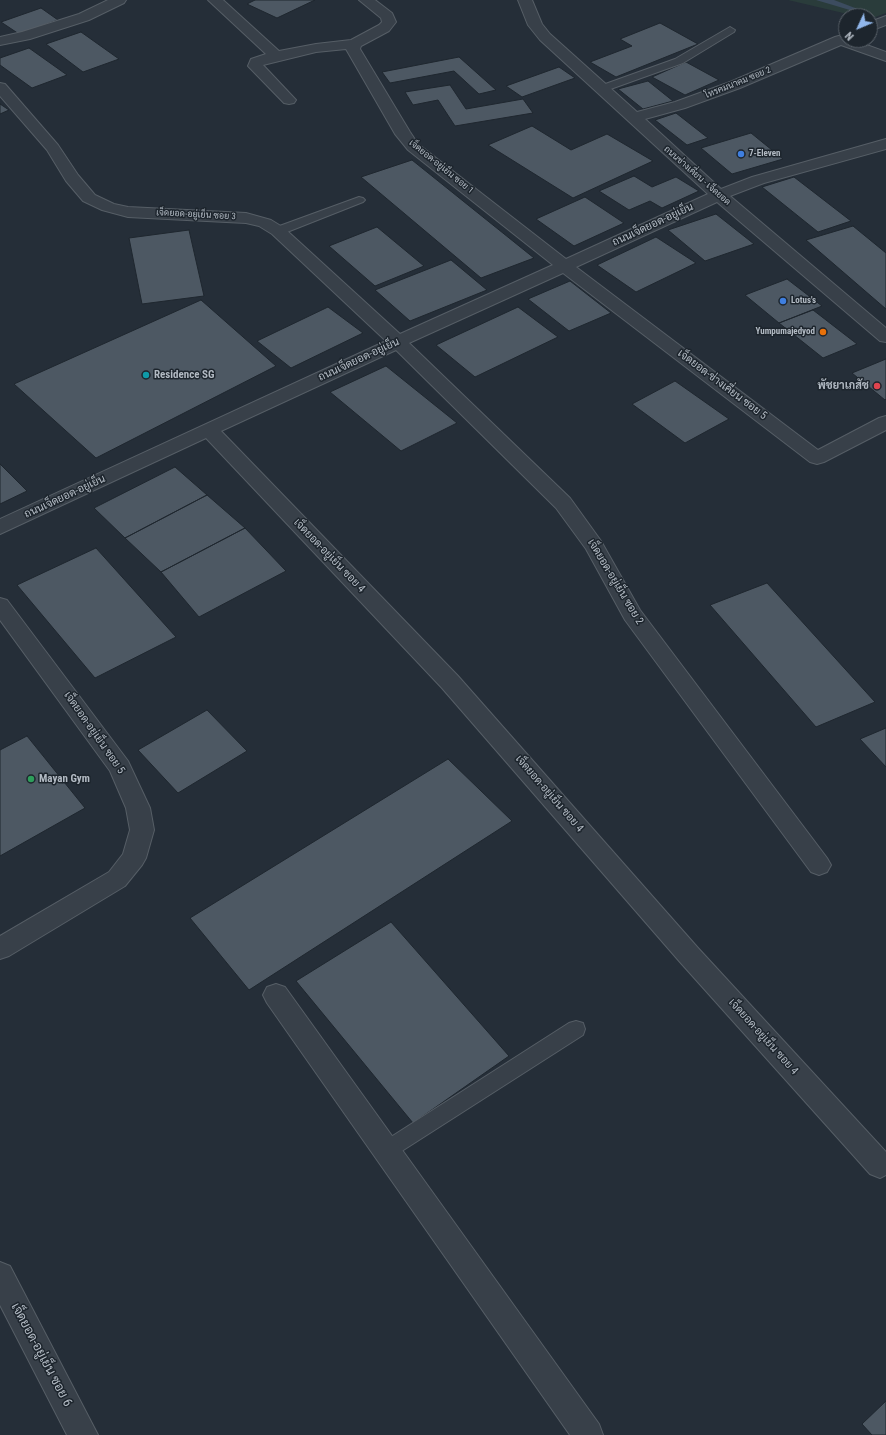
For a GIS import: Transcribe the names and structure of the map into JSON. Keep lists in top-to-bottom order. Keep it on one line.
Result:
{"streets":{"street":["โทรคมนาคม ซอย 2","เจ็ดยอด-อยู่เย็น ซอย 1","ถนนช่างเคี่ยน - เจ็ดยอด","เจ็ดยอด-อยู่เย็น ซอย 3","ถนนเจ็ดยอด-อยู่เย็น","เจ็ดยอด-ช่างเคี่ยน ซอย 5","เจ็ดยอด-อยู่เย็น ซอย 4","เจ็ดยอด-อยู่เย็น ซอย 2","เจ็ดยอด-อยู่เย็น ซอย 5","เจ็ดยอด-อยู่เย็น ซอย 6"]},"crossings":[["โทรคมนาคม ซอย 2","ถนนช่างเคี่ยน - เจ็ดยอด"],["เจ็ดยอด-อยู่เย็น ซอย 1","ถนนเจ็ดยอด-อยู่เย็น"],["เจ็ดยอด-อยู่เย็น ซอย 1","เจ็ดยอด-ช่างเคี่ยน ซอย 5"],["ถนนช่างเคี่ยน - เจ็ดยอด","ถนนเจ็ดยอด-อยู่เย็น"],["เจ็ดยอด-อยู่เย็น ซอย 3","ถนนเจ็ดยอด-อยู่เย็น"],["เจ็ดยอด-อยู่เย็น ซอย 3","เจ็ดยอด-อยู่เย็น ซอย 2"],["ถนนเจ็ดยอด-อยู่เย็น","เจ็ดยอด-ช่างเคี่ยน ซอย 5"],["ถนนเจ็ดยอด-อยู่เย็น","เจ็ดยอด-อยู่เย็น ซอย 4"],["ถนนเจ็ดยอด-อยู่เย็น","เจ็ดยอด-อยู่เย็น ซอย 2"]],"places":["7-Eleven","Lotus's","Yumpumajedyod","Residence SG","พัชยาเภสัช","Mayan Gym"],"north":"bottom left"}
